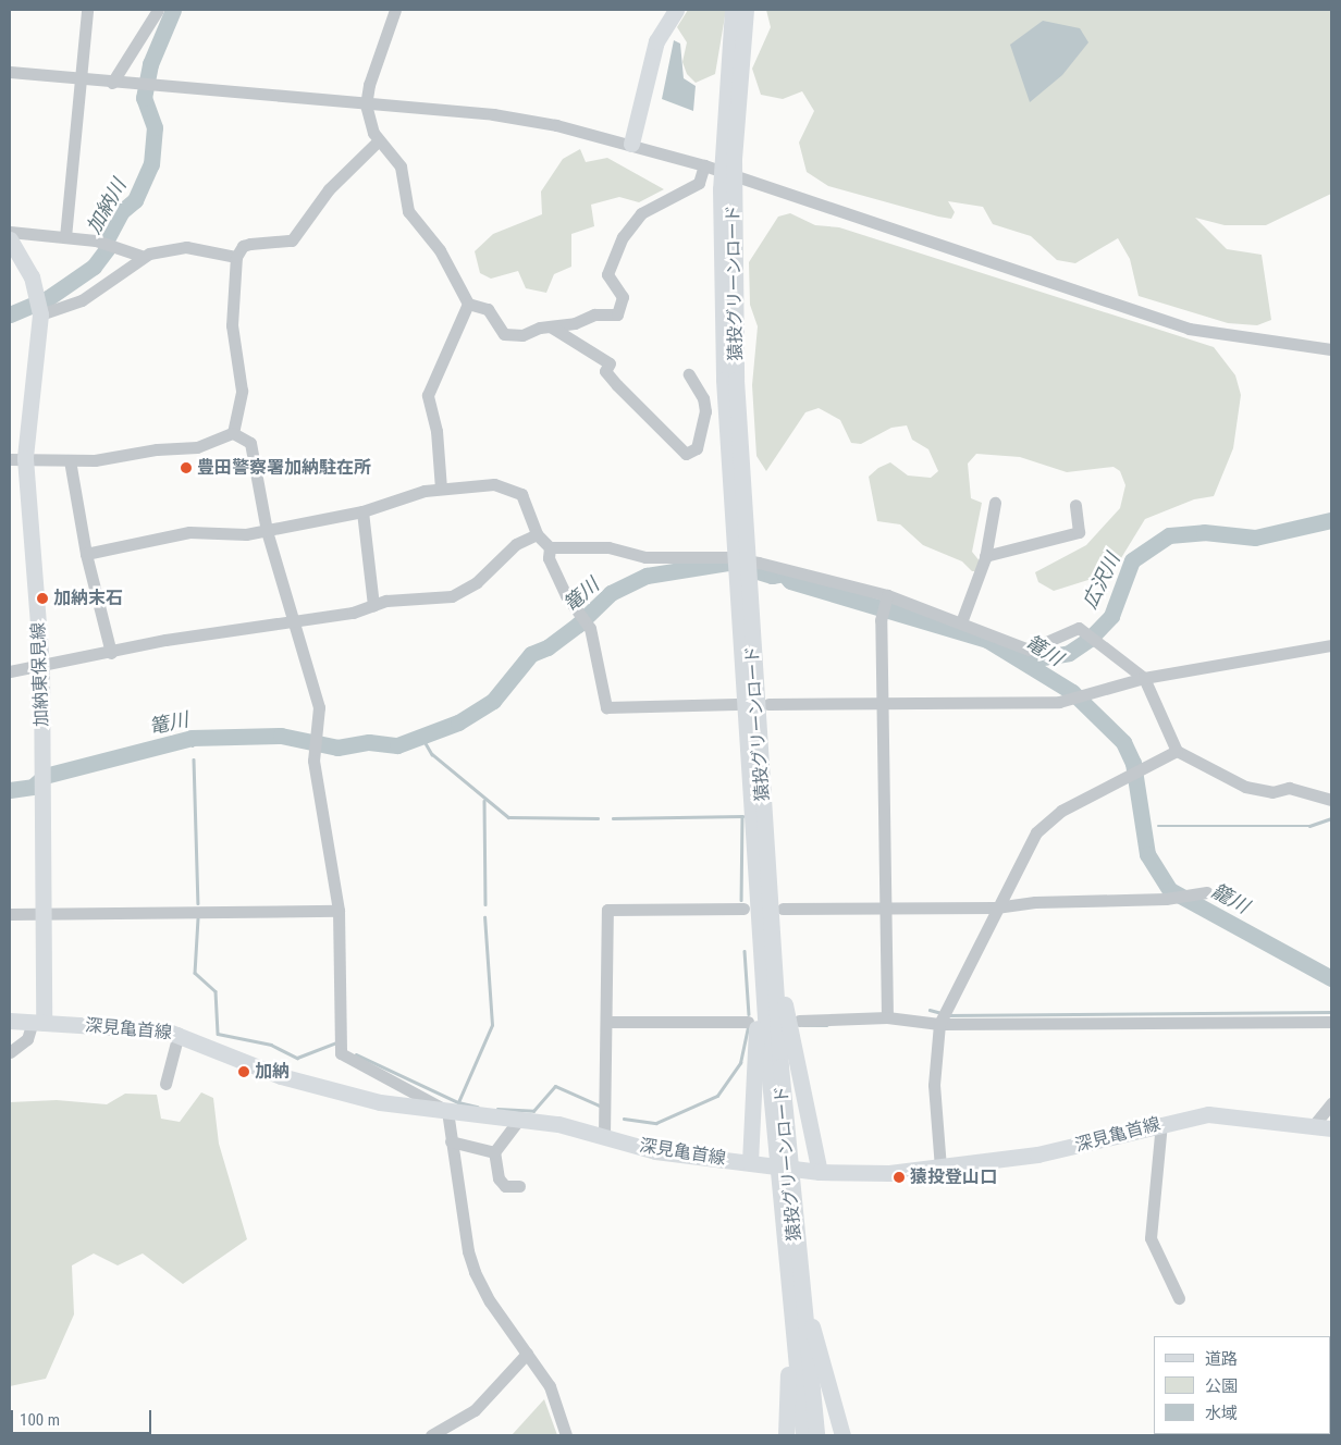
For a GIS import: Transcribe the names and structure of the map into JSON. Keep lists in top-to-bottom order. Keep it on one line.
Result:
{"streets":{"main road":["猿投グリーンロード","加納東保見線","深見亀首線"]},"crossings":[["加納東保見線","深見亀首線"]],"water":["加納川","広沢川","篭川","籠川"],"places":["豊田警察署加納駐在所","加納末石","加納","猿投登山口"],"legend":["道路","公園","水域"],"scale_bar":"100 m"}
